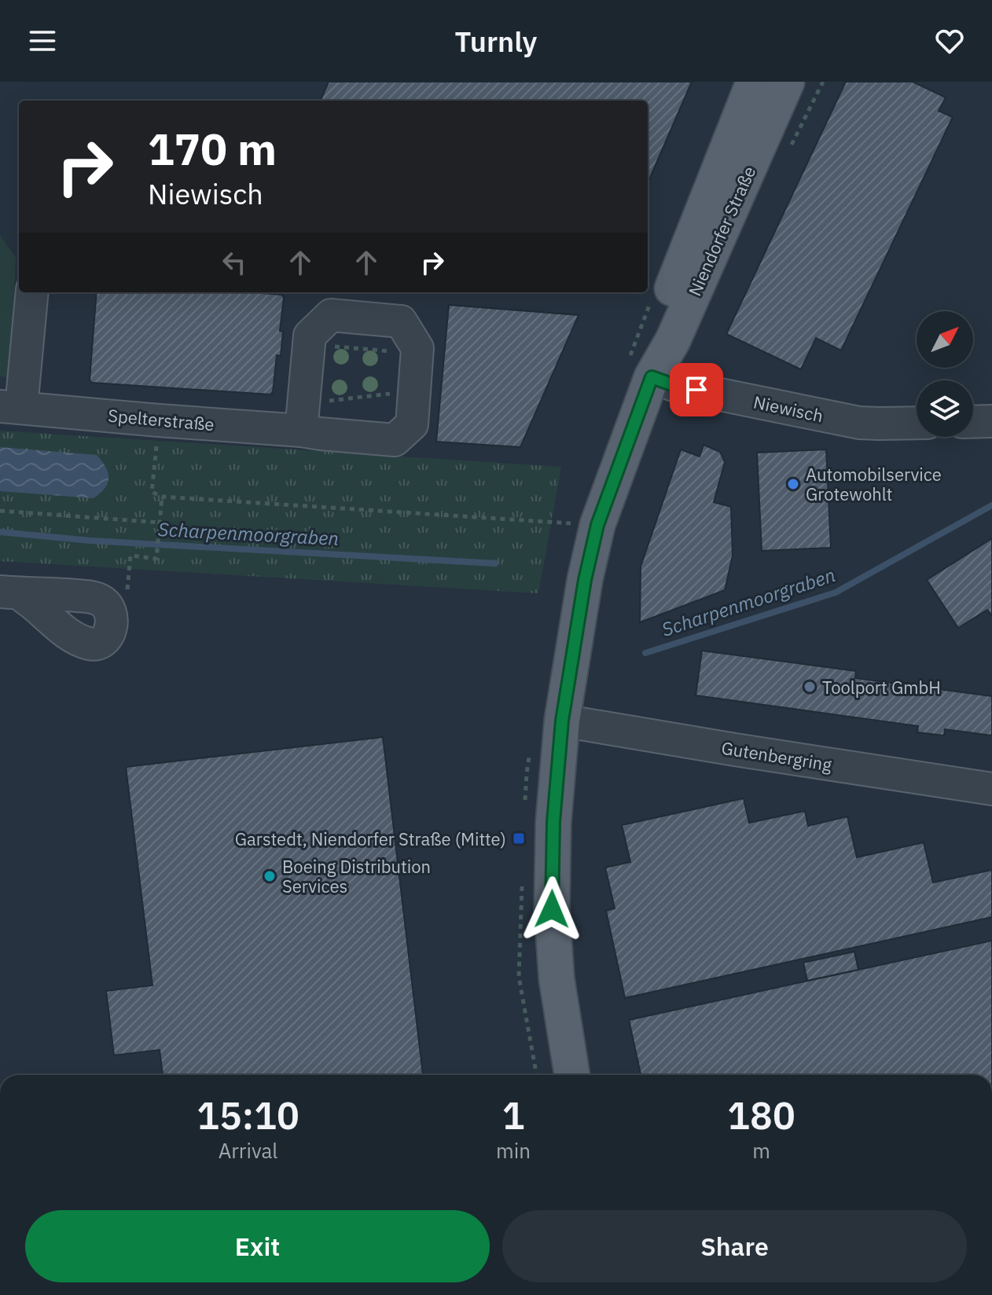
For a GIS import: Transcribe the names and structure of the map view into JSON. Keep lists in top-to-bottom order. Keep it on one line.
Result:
{"streets":{"main road":["Niendorfer Straße"],"street":["Niewisch","Spelterstraße","Gutenbergring"]},"crossings":[["Niendorfer Straße","Niewisch"],["Niendorfer Straße","Gutenbergring"]],"water":["Scharpenmoorgraben"],"places":{"other":["Automobilservice Grotewohlt","Toolport GmbH","Boeing Distribution Services"],"transit":["Garstedt, Niendorfer Straße (Mitte)"]},"north":"top right","page":{"header":"Turnly","turn":["170 m","Niewisch"],"eta":["15:10","Arrival","1","min","180","m"],"buttons":["Exit","Share"]}}
